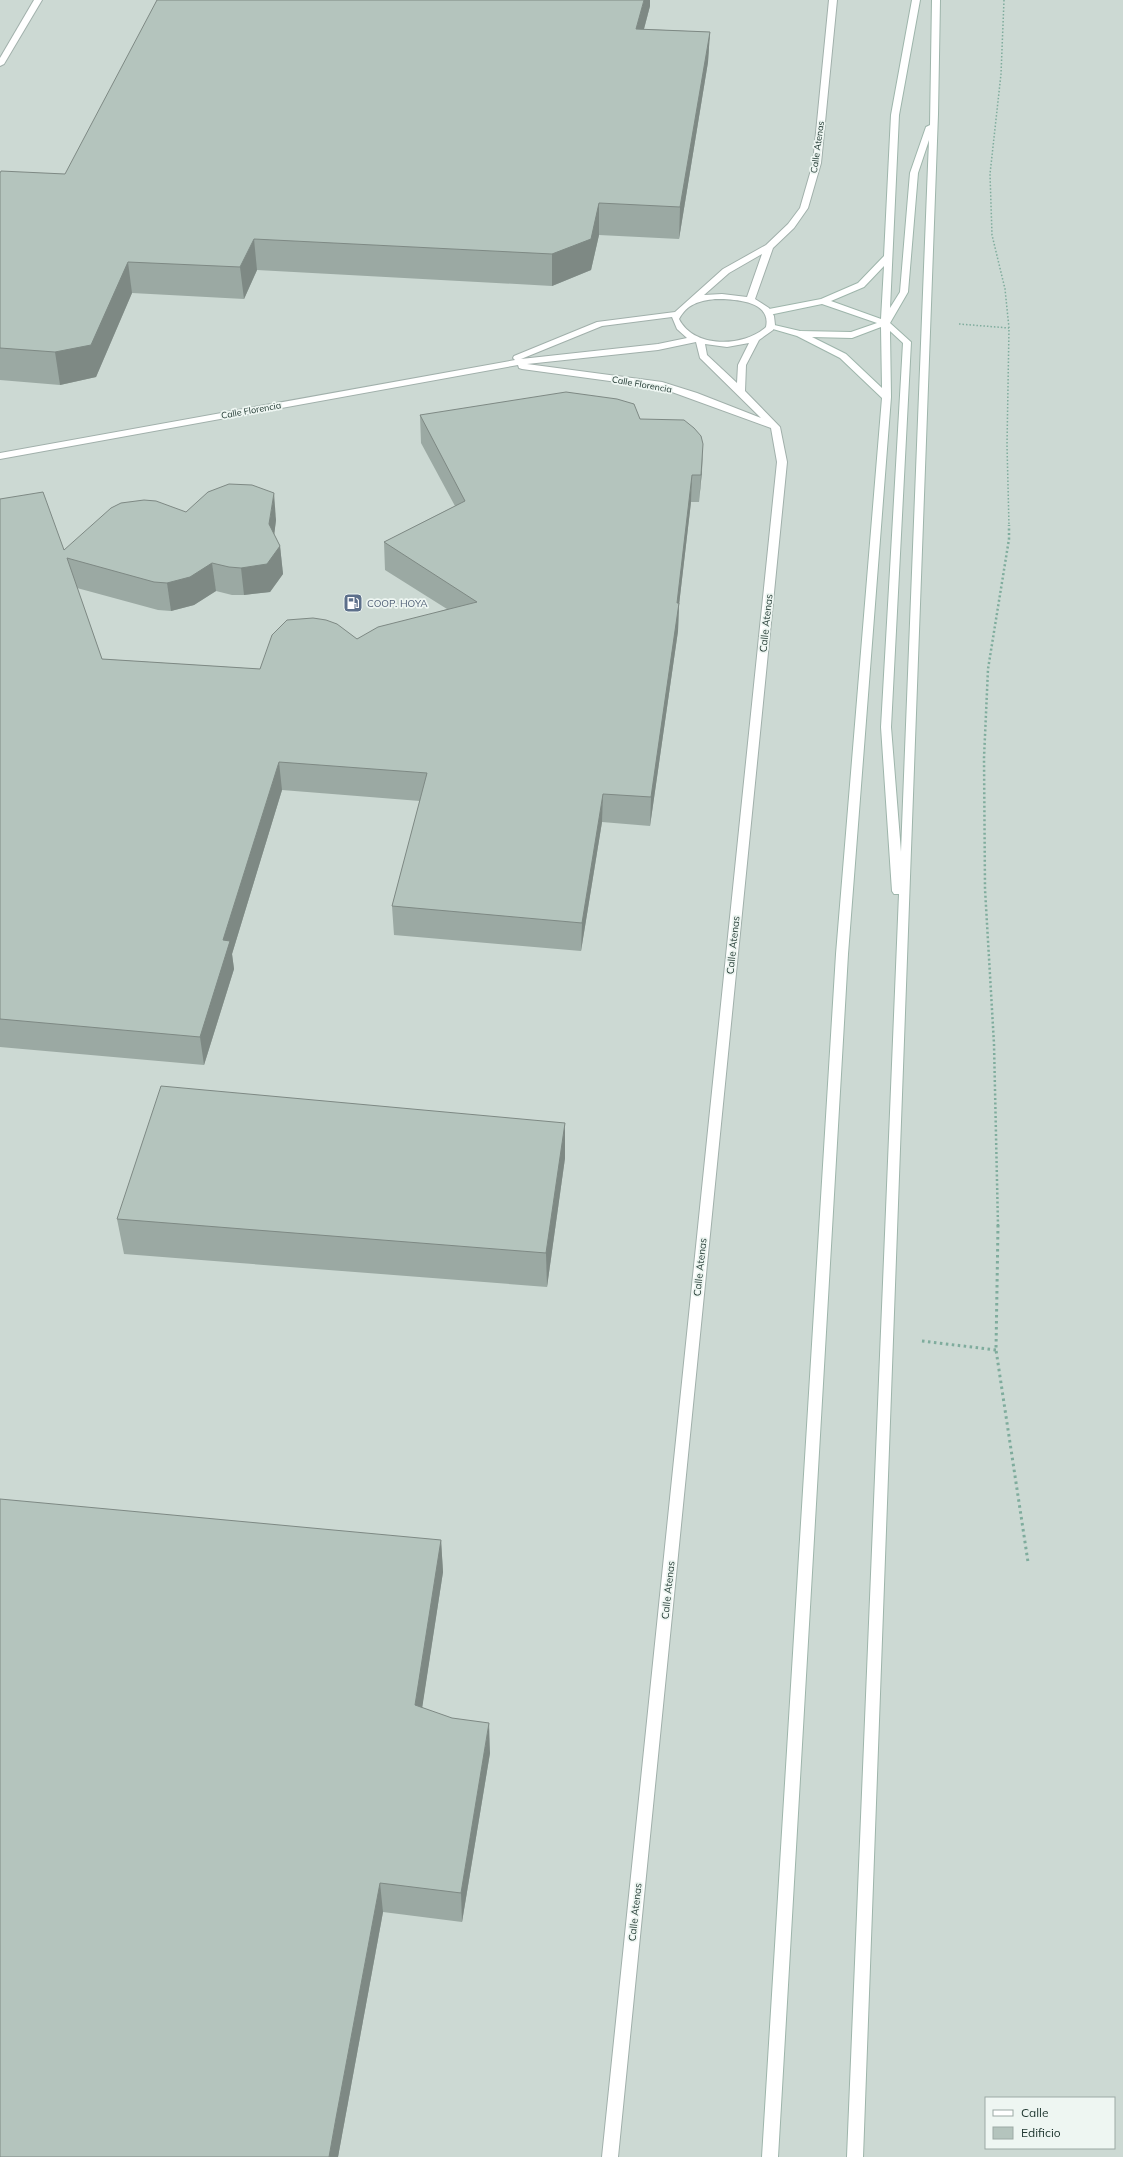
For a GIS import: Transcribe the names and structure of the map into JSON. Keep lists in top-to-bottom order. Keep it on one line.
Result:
{"streets":{"main road":["Calle Atenas","Calle Florencia"]},"crossings":[["Calle Atenas","Calle Florencia"]],"places":{"fuel station":["COOP. HOYA"]},"legend":["Calle","Edificio"]}
